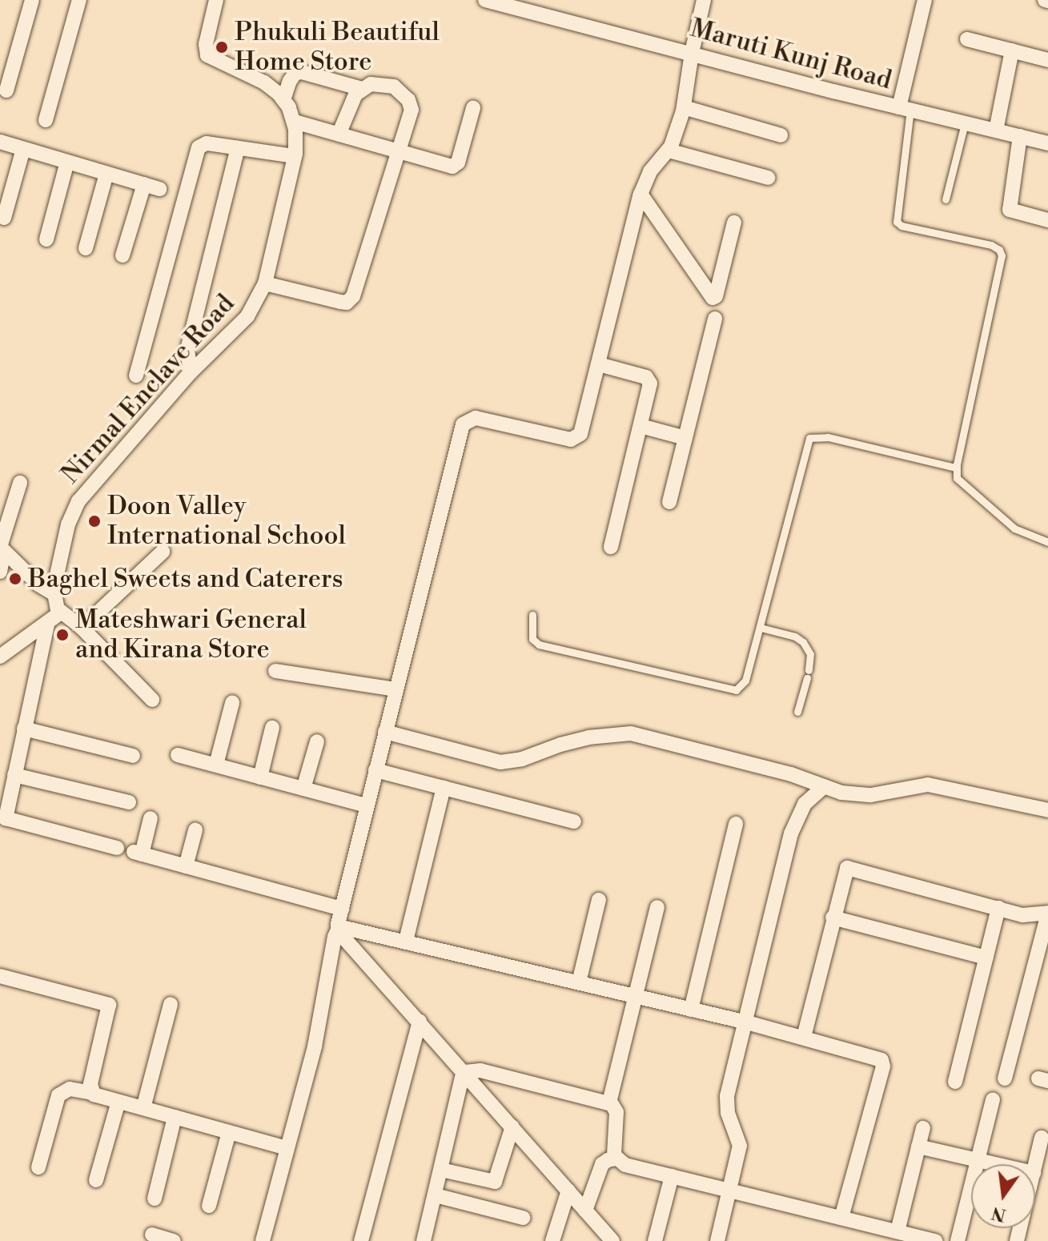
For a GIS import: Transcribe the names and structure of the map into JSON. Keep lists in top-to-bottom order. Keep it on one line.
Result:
{"streets":{"street":["Maruti Kunj Road","Nirmal Enclave Road"]},"places":["Phukuli Beautiful Home Store","Doon Valley International School","Baghel Sweets and Caterers","Mateshwari General and Kirana Store"],"north":"bottom"}
